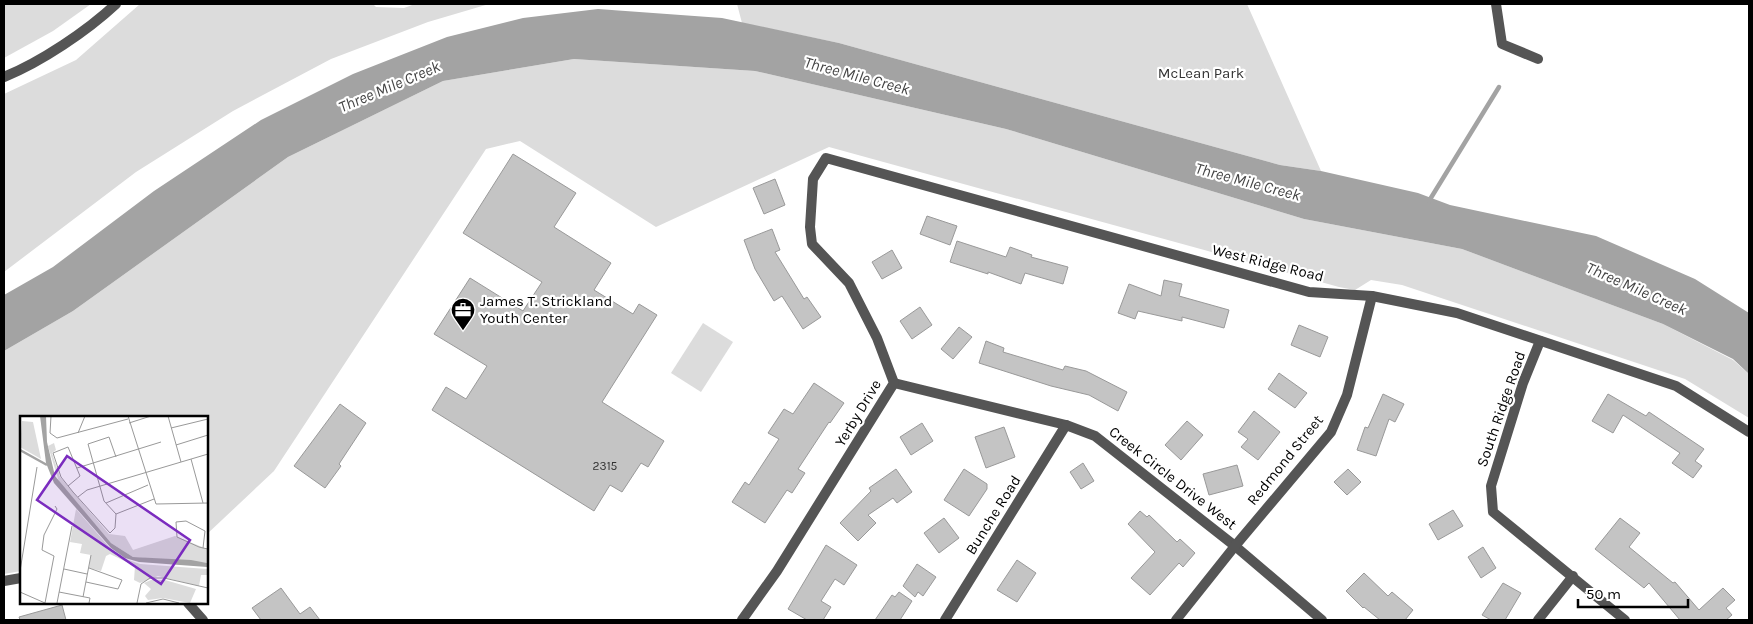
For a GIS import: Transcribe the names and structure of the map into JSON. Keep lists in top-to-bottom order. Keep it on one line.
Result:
{"streets":{"street":["West Ridge Road","South Ridge Road","Yerby Drive","Redmond Street","Creek Circle Drive West","Bunche Road"]},"crossings":[["West Ridge Road","South Ridge Road"],["West Ridge Road","Yerby Drive"],["West Ridge Road","Redmond Street"],["Yerby Drive","Creek Circle Drive West"],["Redmond Street","Creek Circle Drive West"],["Creek Circle Drive West","Bunche Road"]],"water":["Three Mile Creek"],"parks":["McLean Park"],"places":{"office":["James T. Strickland Youth Center"]},"house_numbers":["2315"],"scale_bar":"50 m"}
